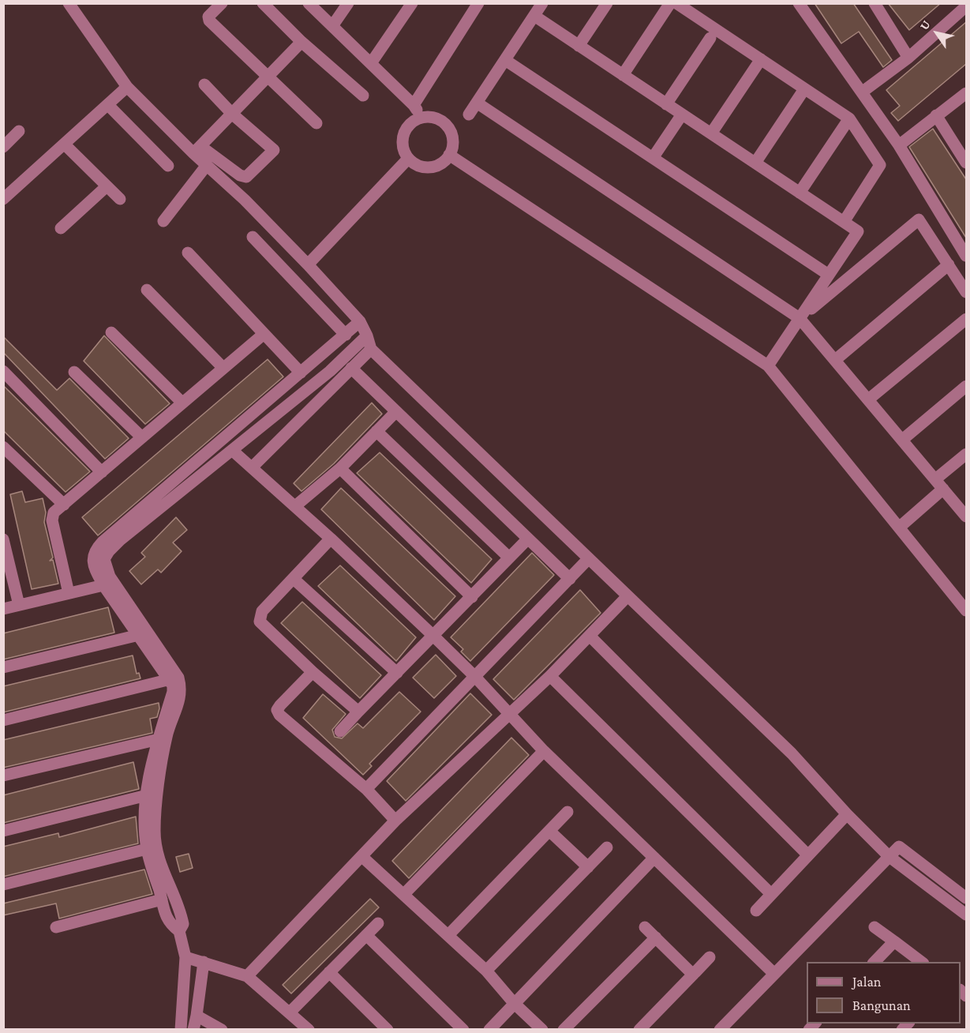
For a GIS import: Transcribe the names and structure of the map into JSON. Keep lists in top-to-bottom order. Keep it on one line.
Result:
{"legend":["Jalan","Bangunan"],"north":"top left"}
